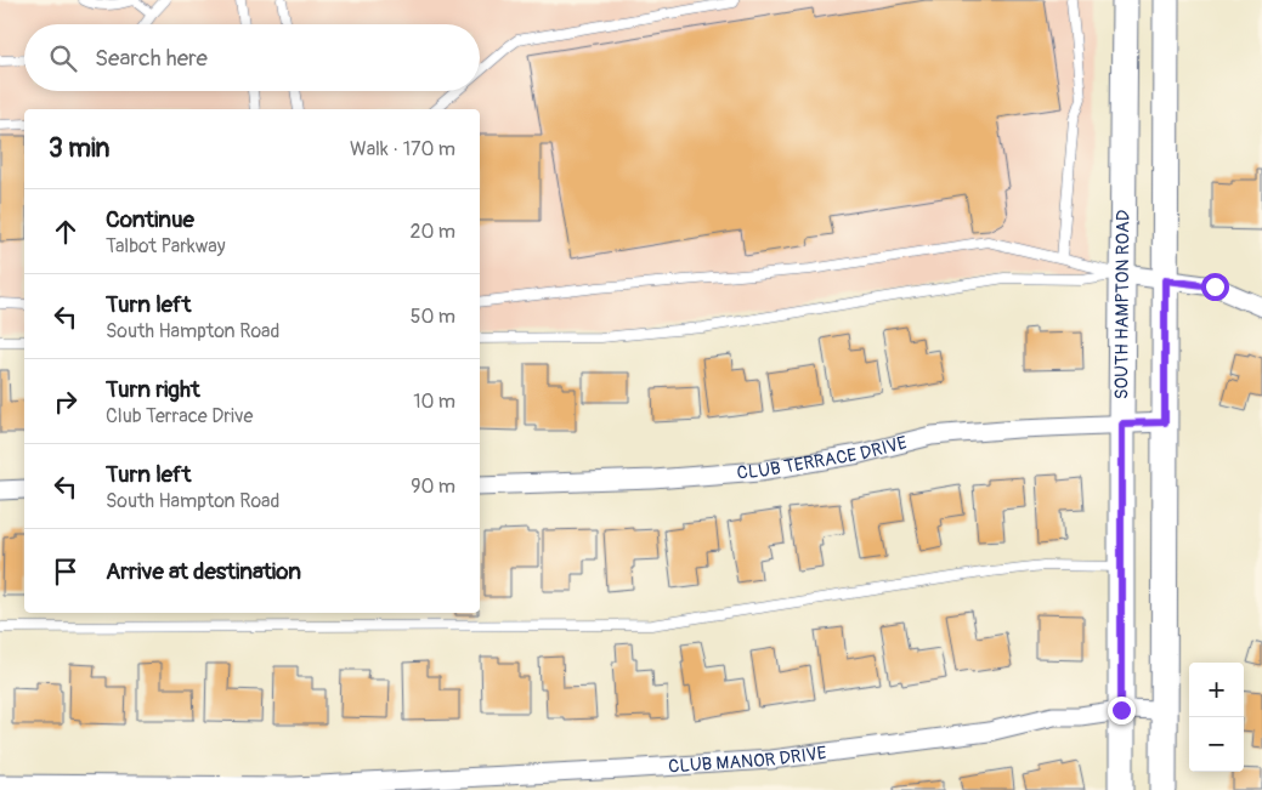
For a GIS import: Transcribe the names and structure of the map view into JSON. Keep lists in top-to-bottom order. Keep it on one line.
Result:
{"streets":{"main road":["SOUTH HAMPTON ROAD"],"street":["CLUB TERRACE DRIVE","CLUB MANOR DRIVE"]},"crossings":[["SOUTH HAMPTON ROAD","CLUB TERRACE DRIVE"],["SOUTH HAMPTON ROAD","CLUB MANOR DRIVE"]],"page":{"search":"Search here","heading":["3 min","Walk · 170 m"],"list":[["Continue","Talbot Parkway","20 m"],["Turn left","South Hampton Road","50 m"],["Turn right","Club Terrace Drive","10 m"],["Turn left","South Hampton Road","90 m"],"Arrive at destination"],"map_buttons":["+","−"]}}
